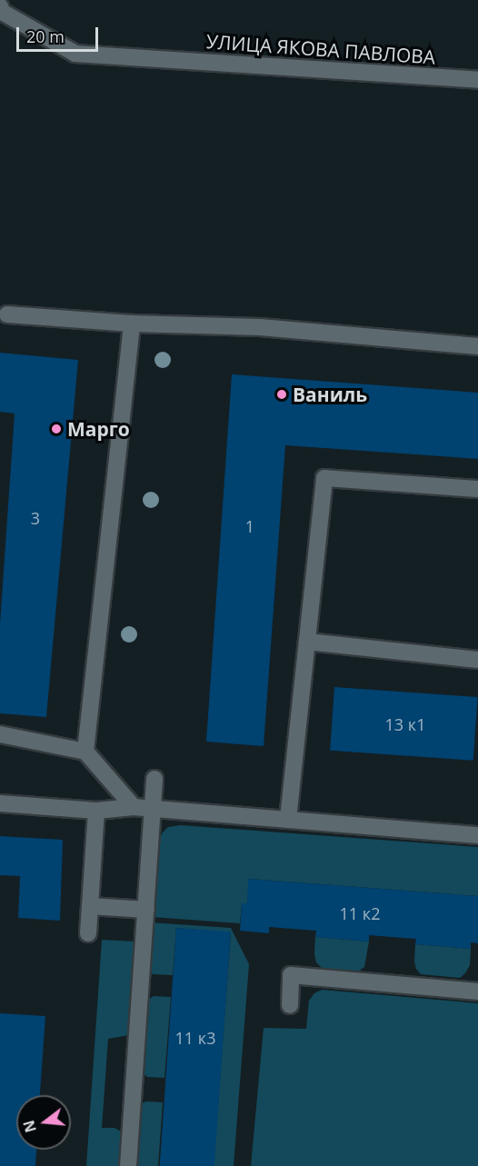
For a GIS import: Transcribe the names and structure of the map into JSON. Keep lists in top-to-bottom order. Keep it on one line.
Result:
{"streets":{"lane":["УЛИЦА ЯКОВА ПАВЛОВА"]},"places":["Ваниль","Марго"],"house_numbers":["3","1","13 к1","11 к2","11 к3"],"scale_bar":"20 m","north":"left"}
